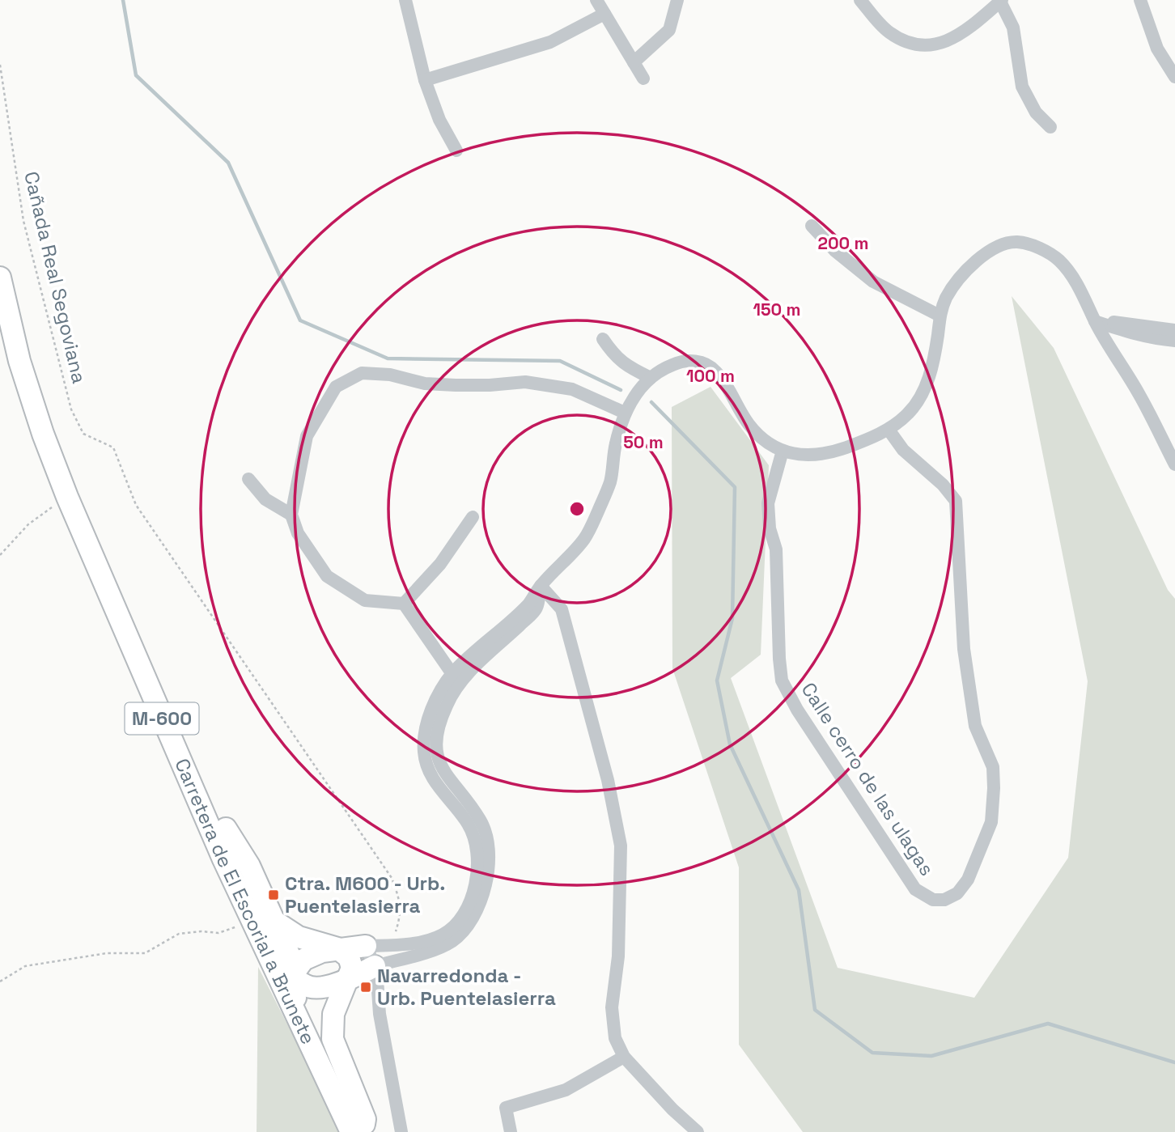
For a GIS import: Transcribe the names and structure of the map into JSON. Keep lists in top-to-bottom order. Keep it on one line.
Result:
{"streets":{"highway":["M-600","Carretera de El Escorial a Brunete"],"street":["Calle cerro de las ulagas"],"path":["Cañada Real Segoviana"]},"crossings":[["M-600","Carretera de El Escorial a Brunete"]],"places":{"transit":["Ctra. M600 - Urb. Puentelasierra","Navarredonda - Urb. Puentelasierra"]},"rings":["200 m","150 m","100 m","50 m"]}
